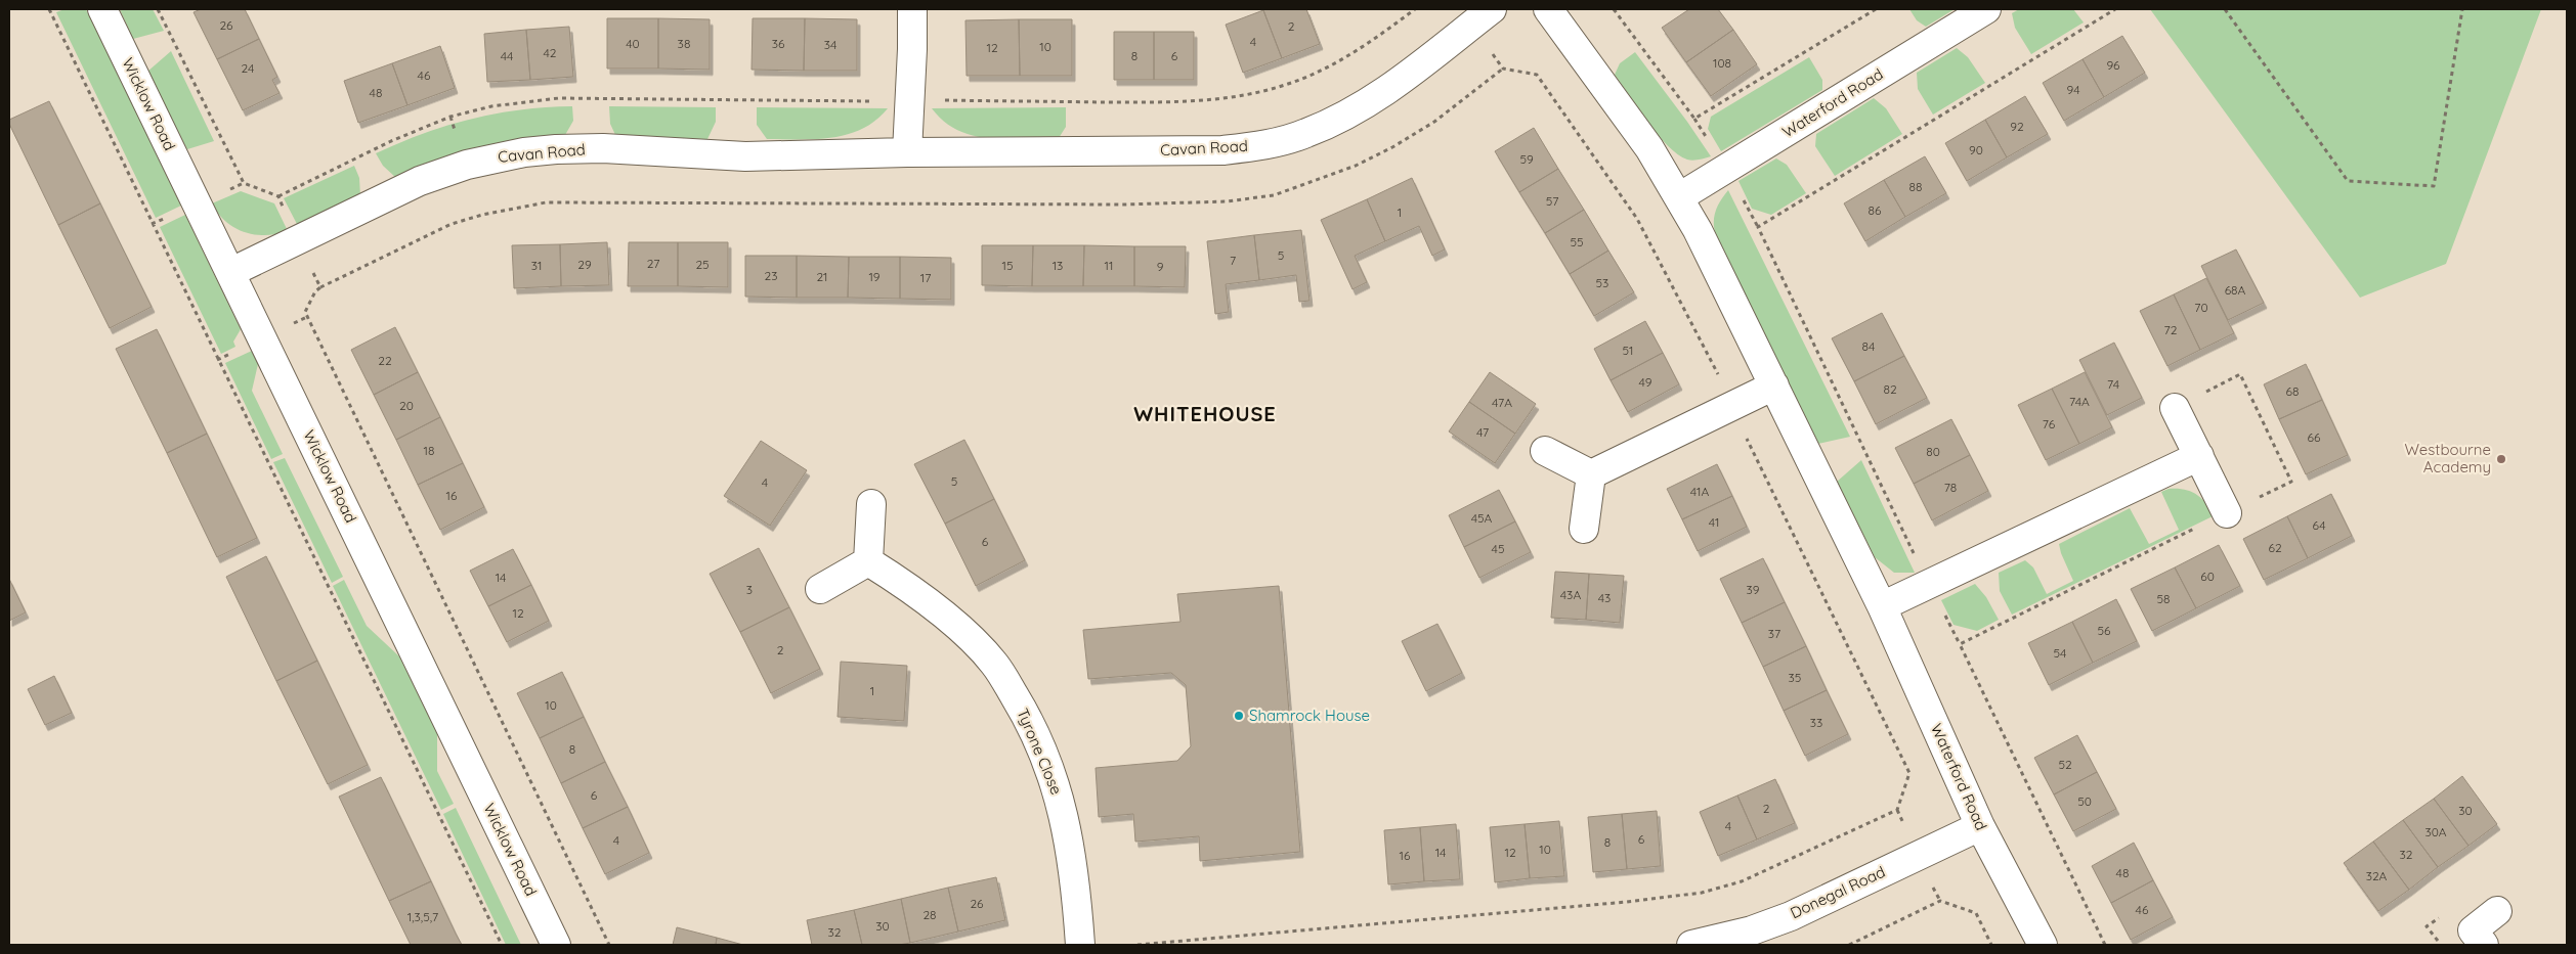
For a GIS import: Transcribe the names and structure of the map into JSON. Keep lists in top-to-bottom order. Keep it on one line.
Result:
{"streets":{"street":["Waterford Road","Wicklow Road","Cavan Road","Tyrone Close","Donegal Road"]},"crossings":[["Waterford Road","Donegal Road"],["Wicklow Road","Cavan Road"]],"districts":["WHITEHOUSE"],"places":["Westbourne Academy","Shamrock House"],"house_numbers":["26","2","4","40","38","36","34","10","12","42","44","8","6","108","96","24","46","94","48","92","90","59","88","57","86","1","55","5","7","27","29","25","31","15","13","11","9","23","21","19","17","53","68A","70","72","84","51","22","49","74","82","68","74A","47A","20","76","47","66","18","80","5","4","78","41A","16","45A","41","64","6","62","45","60","14","3","39","43A","43","58","12","56","37","2","54","35","1","10","33","8","52","6","50","2","30","4","30A","6","4","8","10","14","12","32","16","48","32A","26","46","28","1,3,5,7","30","32"]}
